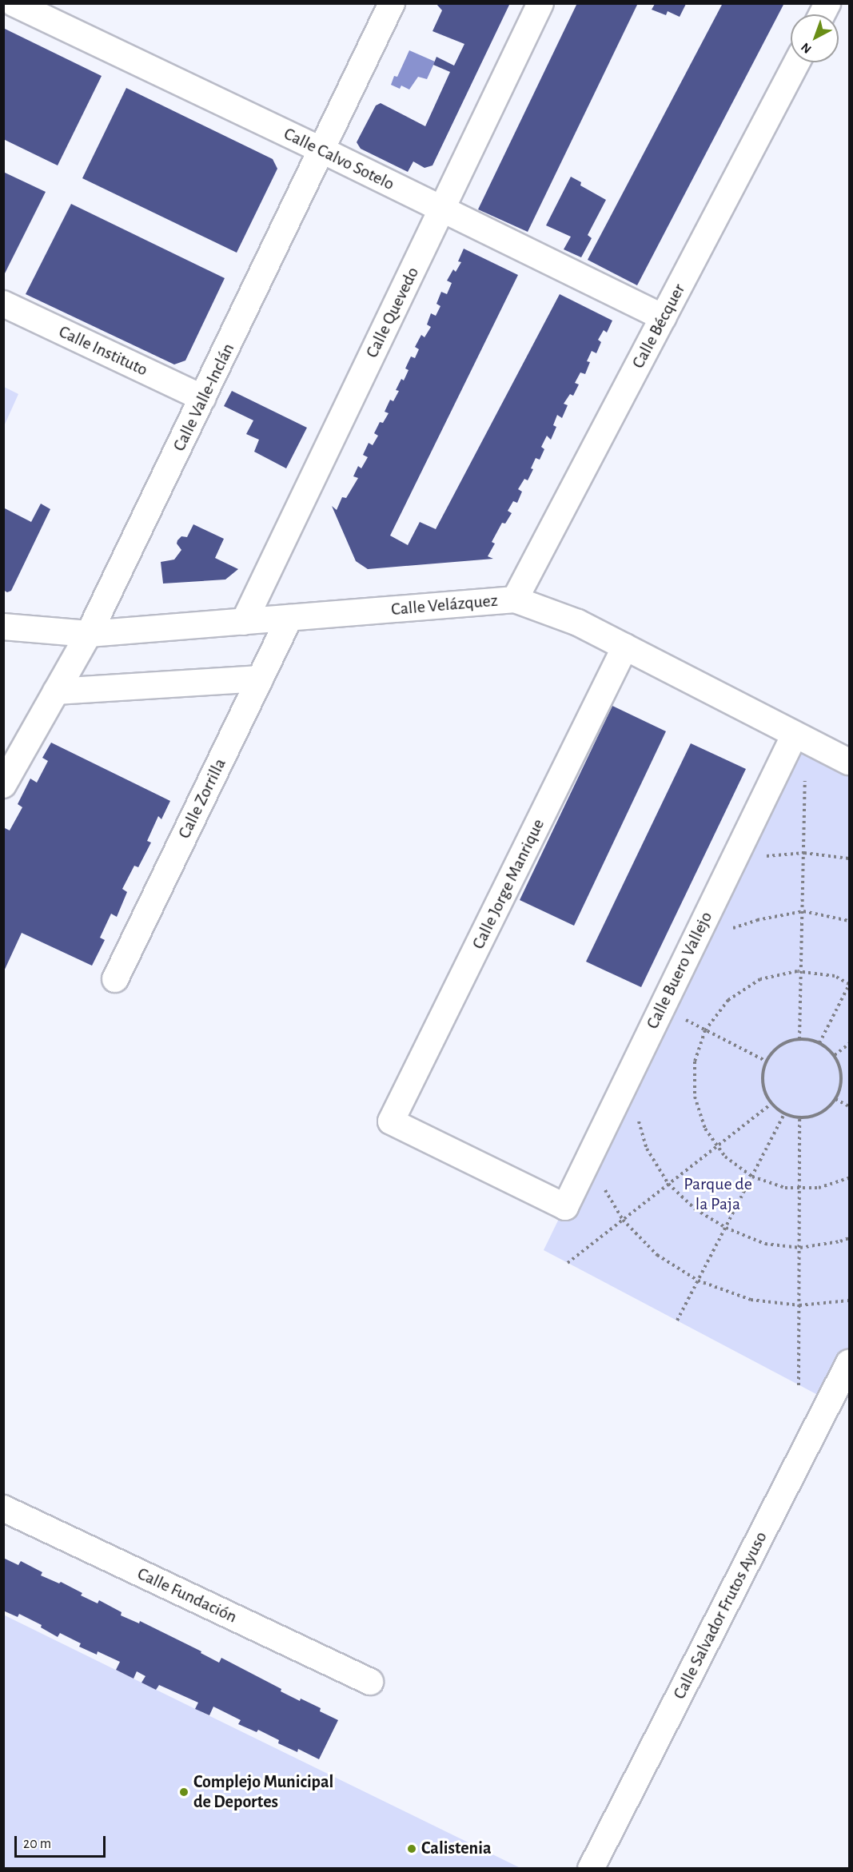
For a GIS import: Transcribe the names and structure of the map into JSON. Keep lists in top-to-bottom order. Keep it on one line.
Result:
{"streets":{"street":["Calle Calvo Sotelo","Calle Quevedo","Calle Bécquer","Calle Instituto","Calle Valle-Inclán","Calle Velázquez","Calle Zorrilla","Calle Jorge Manrique","Calle Buero Vallejo","Calle Fundación","Calle Salvador Frutos Ayuso"]},"crossings":[["Calle Calvo Sotelo","Calle Quevedo"],["Calle Calvo Sotelo","Calle Bécquer"],["Calle Calvo Sotelo","Calle Valle-Inclán"],["Calle Quevedo","Calle Velázquez"],["Calle Bécquer","Calle Velázquez"],["Calle Instituto","Calle Valle-Inclán"],["Calle Valle-Inclán","Calle Velázquez"],["Calle Velázquez","Calle Zorrilla"],["Calle Velázquez","Calle Jorge Manrique"],["Calle Velázquez","Calle Buero Vallejo"],["Calle Jorge Manrique","Calle Buero Vallejo"]],"parks":["Parque de la Paja"],"places":["Complejo Municipal de Deportes","Calistenia"],"scale_bar":"20 m","north":"bottom left"}
